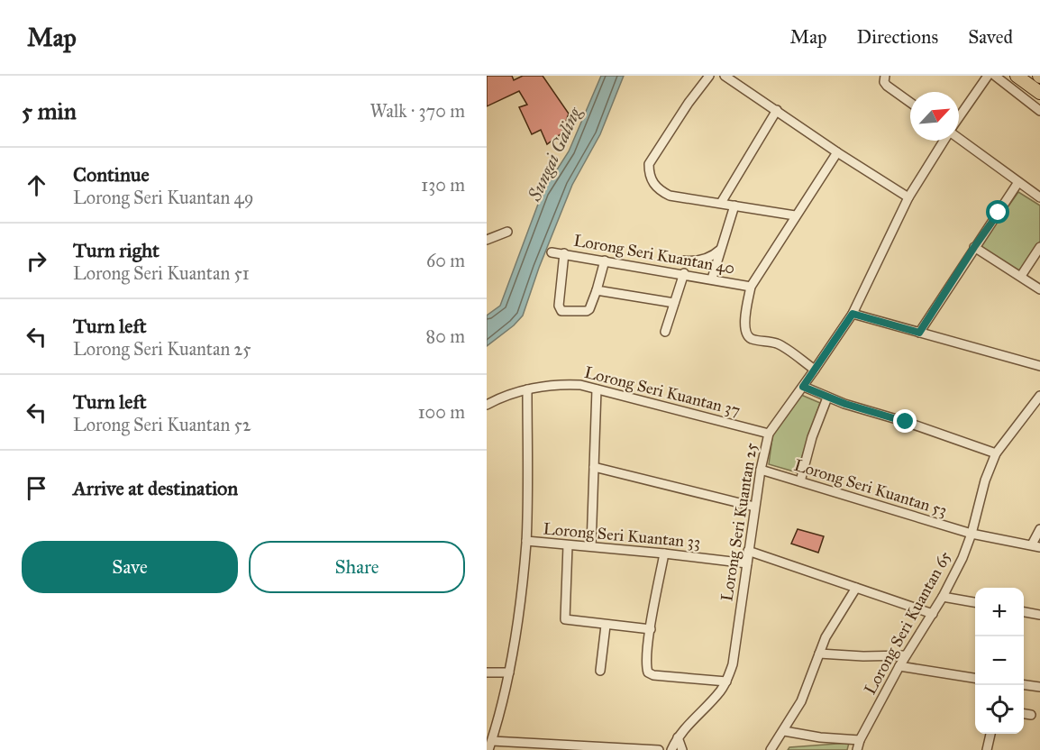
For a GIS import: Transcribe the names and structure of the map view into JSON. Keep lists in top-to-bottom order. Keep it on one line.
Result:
{"streets":{"street":["Lorong Seri Kuantan 40","Lorong Seri Kuantan 37","Lorong Seri Kuantan 53","Lorong Seri Kuantan 25","Lorong Seri Kuantan 33","Lorong Seri Kuantan 65"]},"crossings":[["Lorong Seri Kuantan 37","Lorong Seri Kuantan 25"],["Lorong Seri Kuantan 53","Lorong Seri Kuantan 25"],["Lorong Seri Kuantan 53","Lorong Seri Kuantan 65"],["Lorong Seri Kuantan 25","Lorong Seri Kuantan 33"]],"water":["Sungai Galing"],"north":"top right","page":{"header":"Map","nav":["Map","Directions","Saved"],"heading":["5 min","Walk · 370 m"],"list":[["Continue","Lorong Seri Kuantan 49","130 m"],["Turn right","Lorong Seri Kuantan 51","60 m"],["Turn left","Lorong Seri Kuantan 25","80 m"],["Turn left","Lorong Seri Kuantan 52","100 m"],"Arrive at destination"],"buttons":["Save","Share"],"map_buttons":["+","−"]}}
